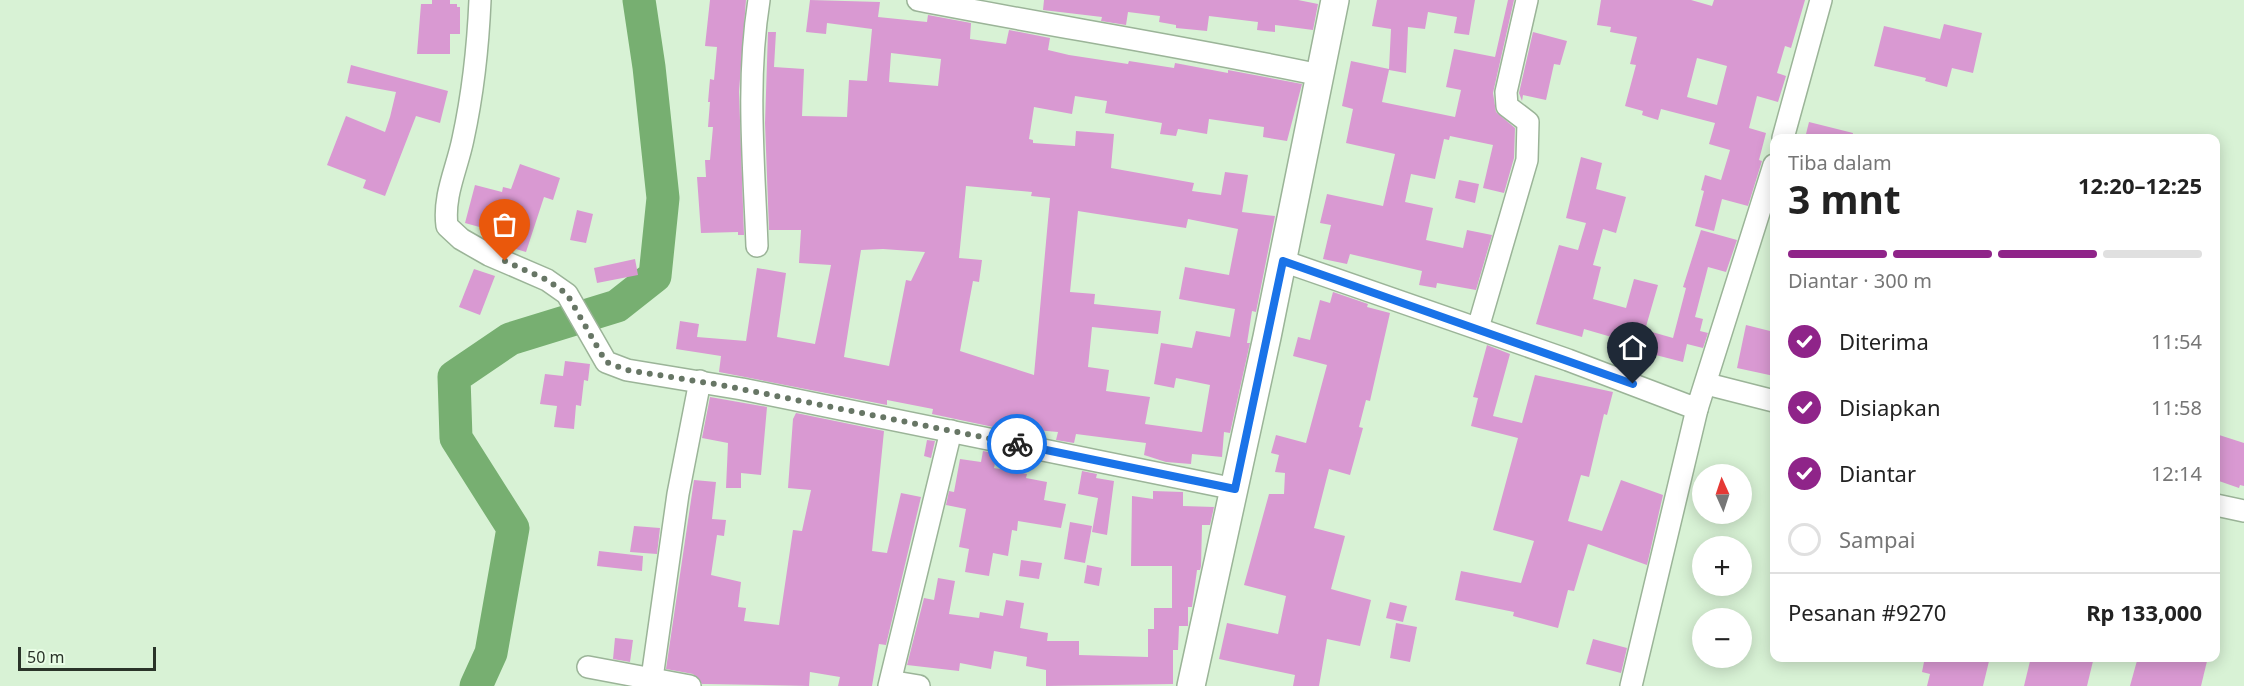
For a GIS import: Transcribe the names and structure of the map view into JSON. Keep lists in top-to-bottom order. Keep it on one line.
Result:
{"scale_bar":"50 m","north":"top","page":{"heading":["3 mnt","Tiba dalam","12:20–12:25"],"panel":["Pesanan #9270","Rp 133,000"],"bar":"Diantar · 300 m","list":[["Diterima","11:54"],["Disiapkan","11:58"],["Diantar","12:14"],"Sampai"],"map_buttons":["+","−"],"scale":"50 m"}}
